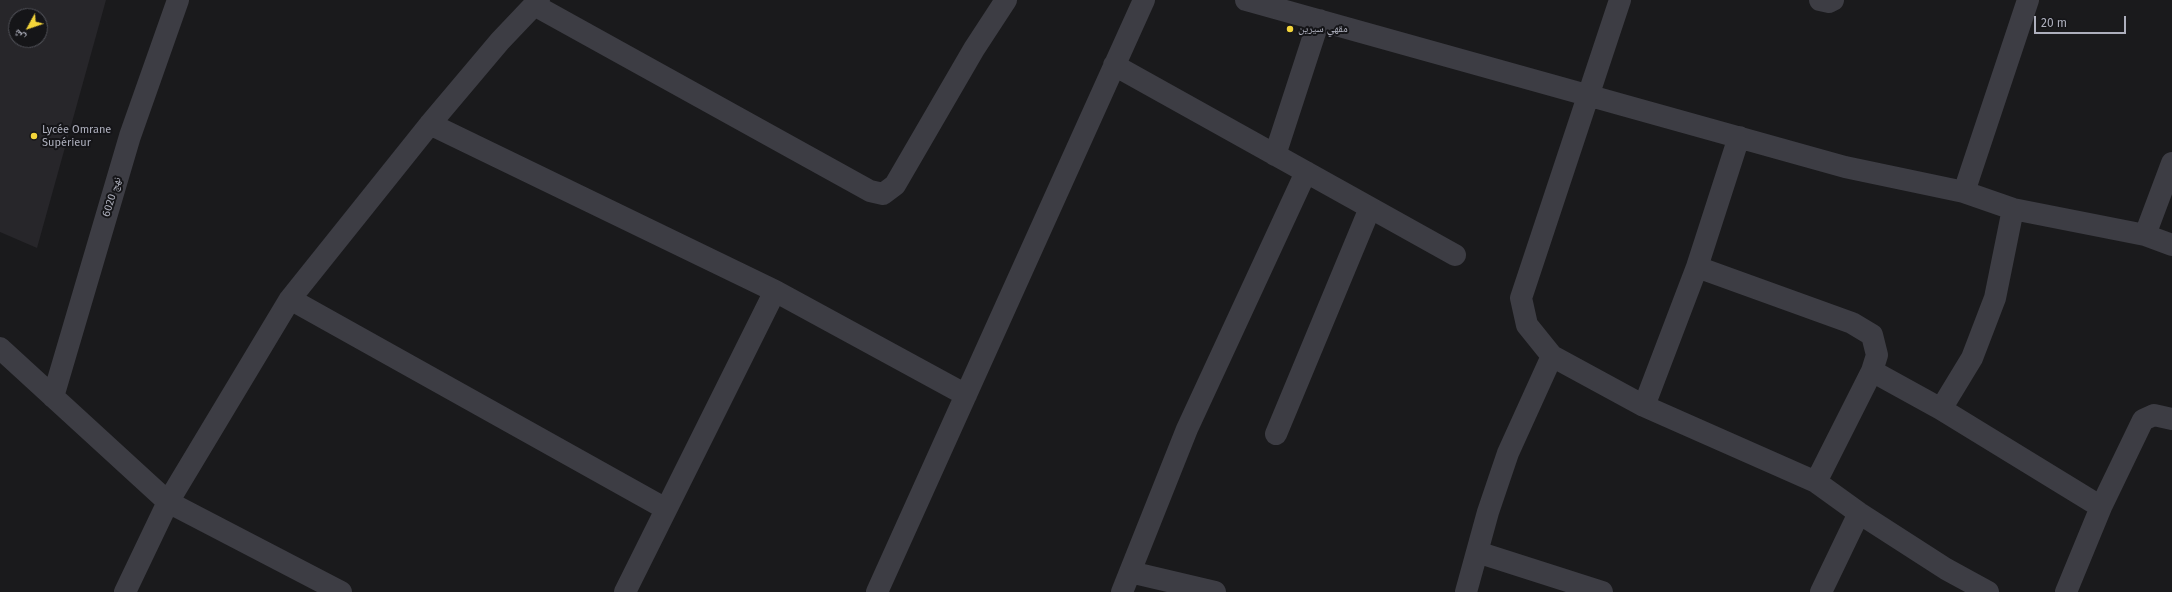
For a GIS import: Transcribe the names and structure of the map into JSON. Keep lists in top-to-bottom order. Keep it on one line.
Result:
{"streets":{"street":["نهج 6020"]},"places":["مقهي سيرين","Lycée Omrane Supérieur"],"scale_bar":"20 m","north":"bottom left"}
